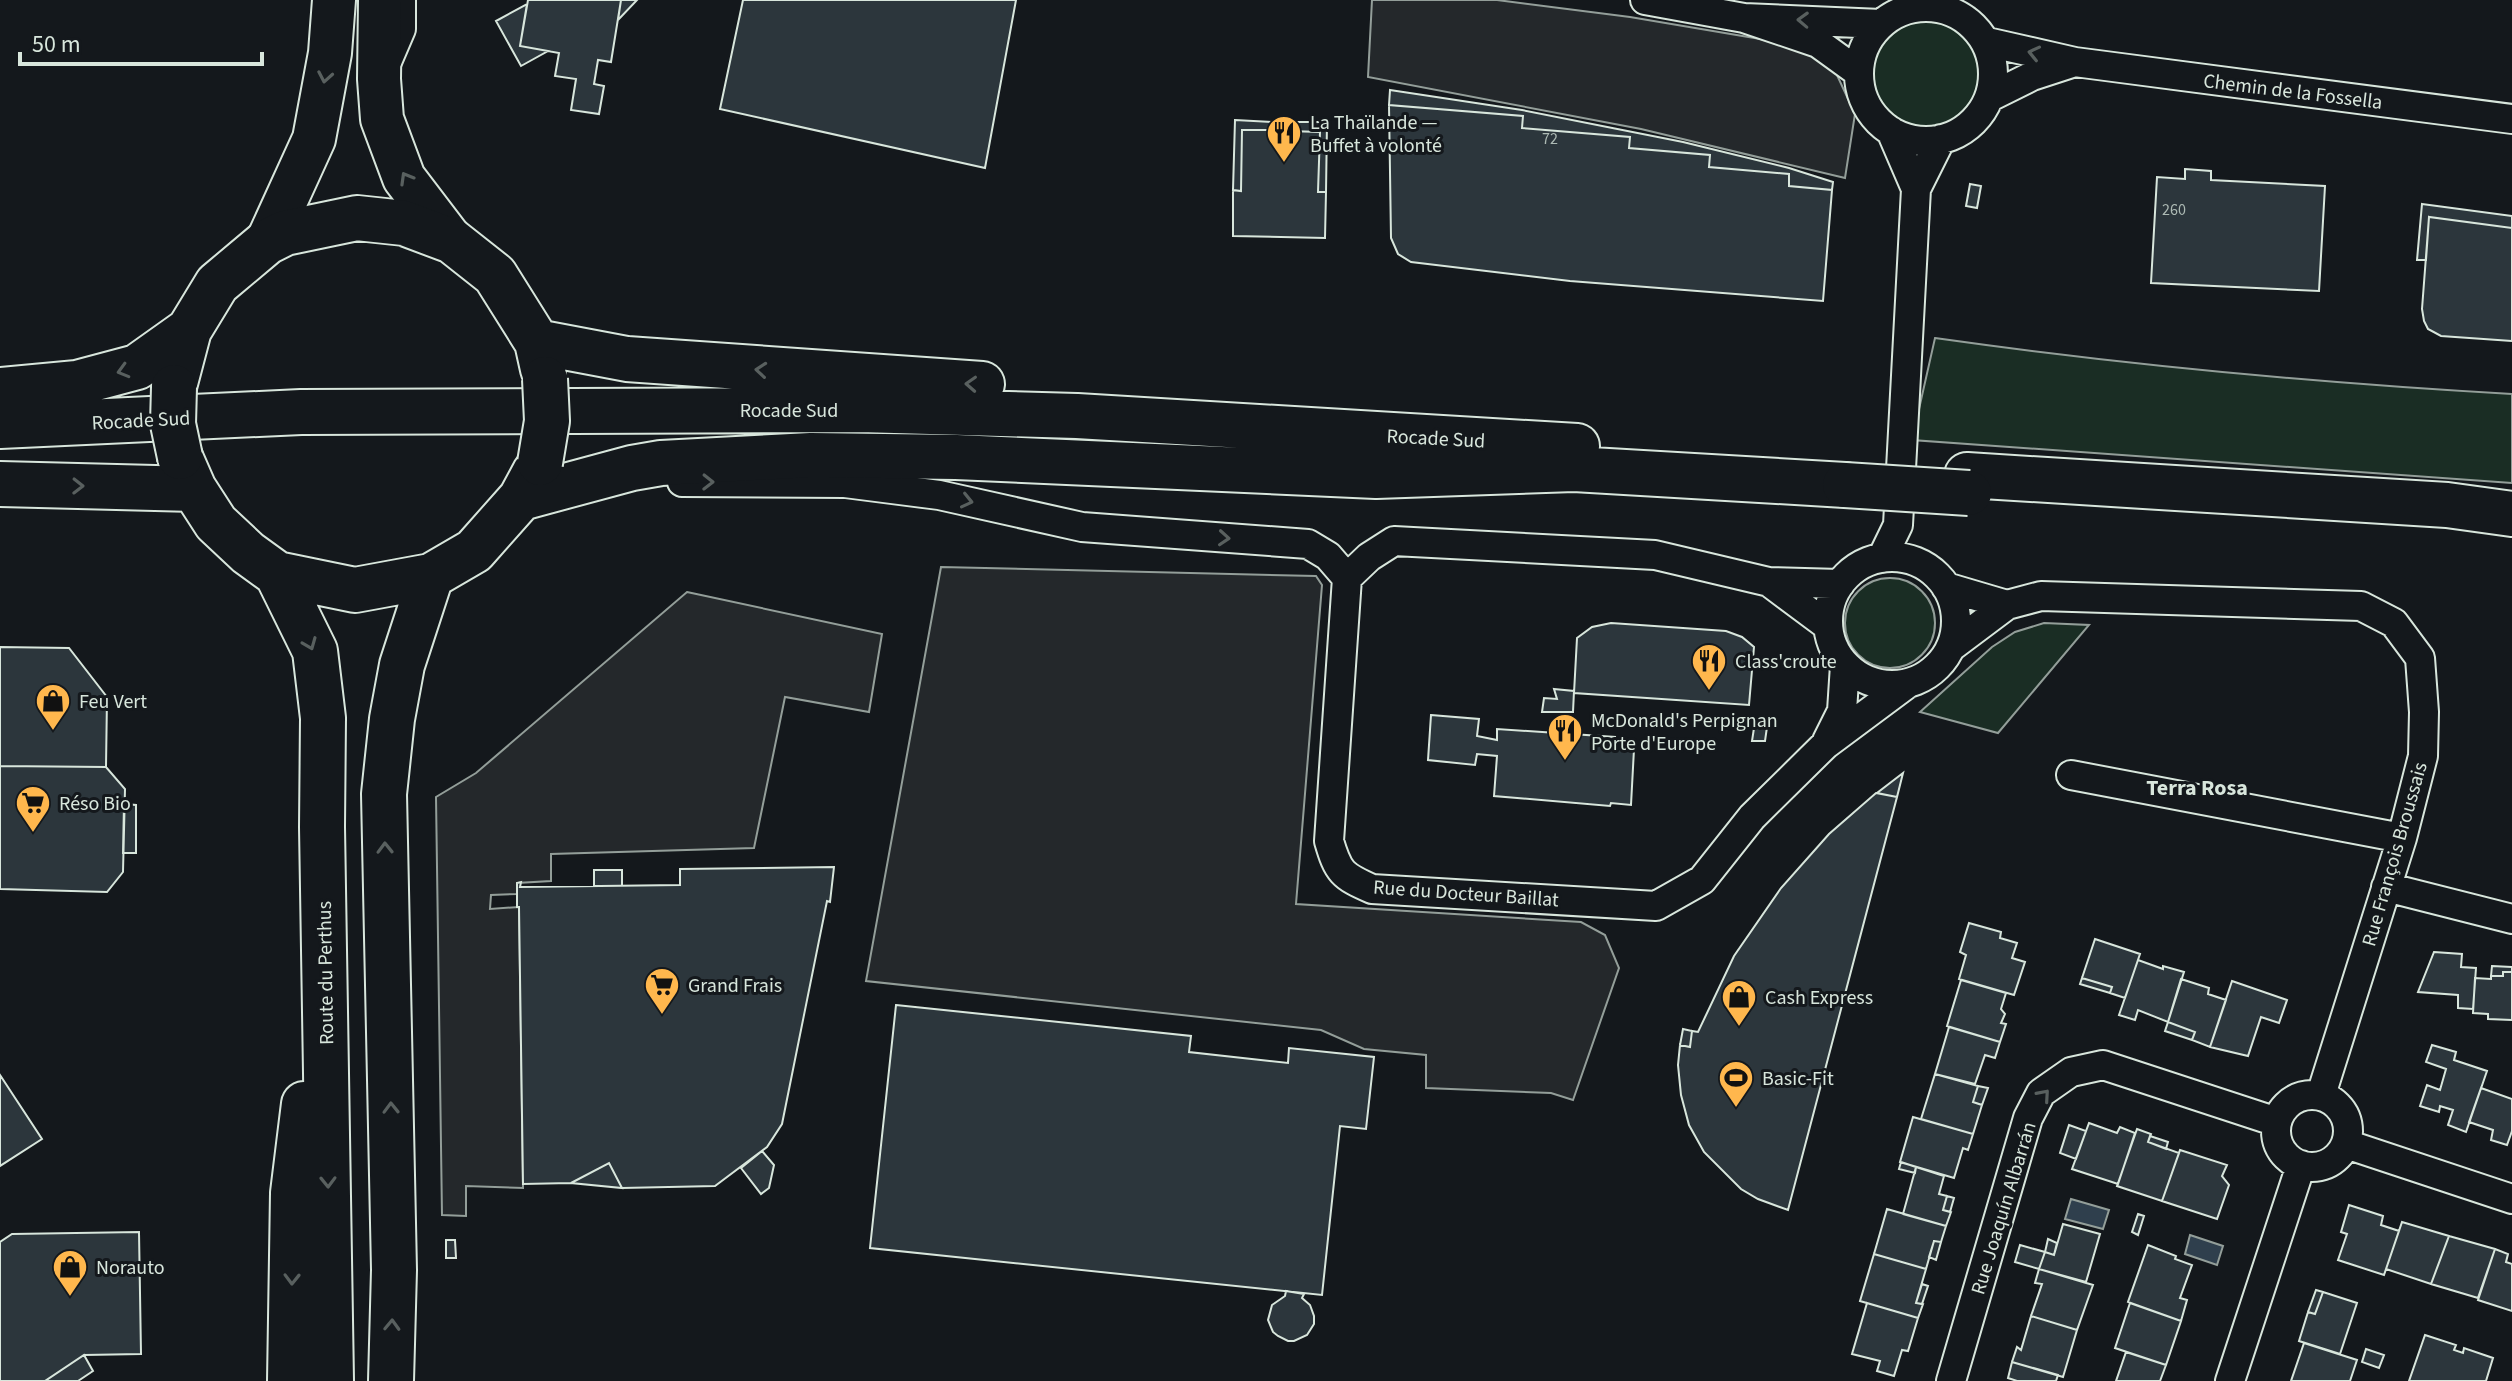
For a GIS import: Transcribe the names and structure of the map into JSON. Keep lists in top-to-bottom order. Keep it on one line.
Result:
{"streets":{"main road":["Rocade Sud","Route du Perthus"],"street":["Chemin de la Fossella","Rue François Broussais","Rue du Docteur Baillat","Rue Joaquín Albarrán"]},"crossings":[["Rue François Broussais","Rue du Docteur Baillat"],["Rue François Broussais","Rue Joaquín Albarrán"]],"districts":["Terra Rosa"],"places":{"restaurant":["La Thaïlande — Buffet à volonté","Class'croute","McDonald's Perpignan Porte d'Europe"],"shop":["Feu Vert","Cash Express","Norauto"],"supermarket":["Réso Bio","Grand Frais"],"sports":["Basic-Fit"]},"house_numbers":["72","260"],"scale_bar":"50 m"}
